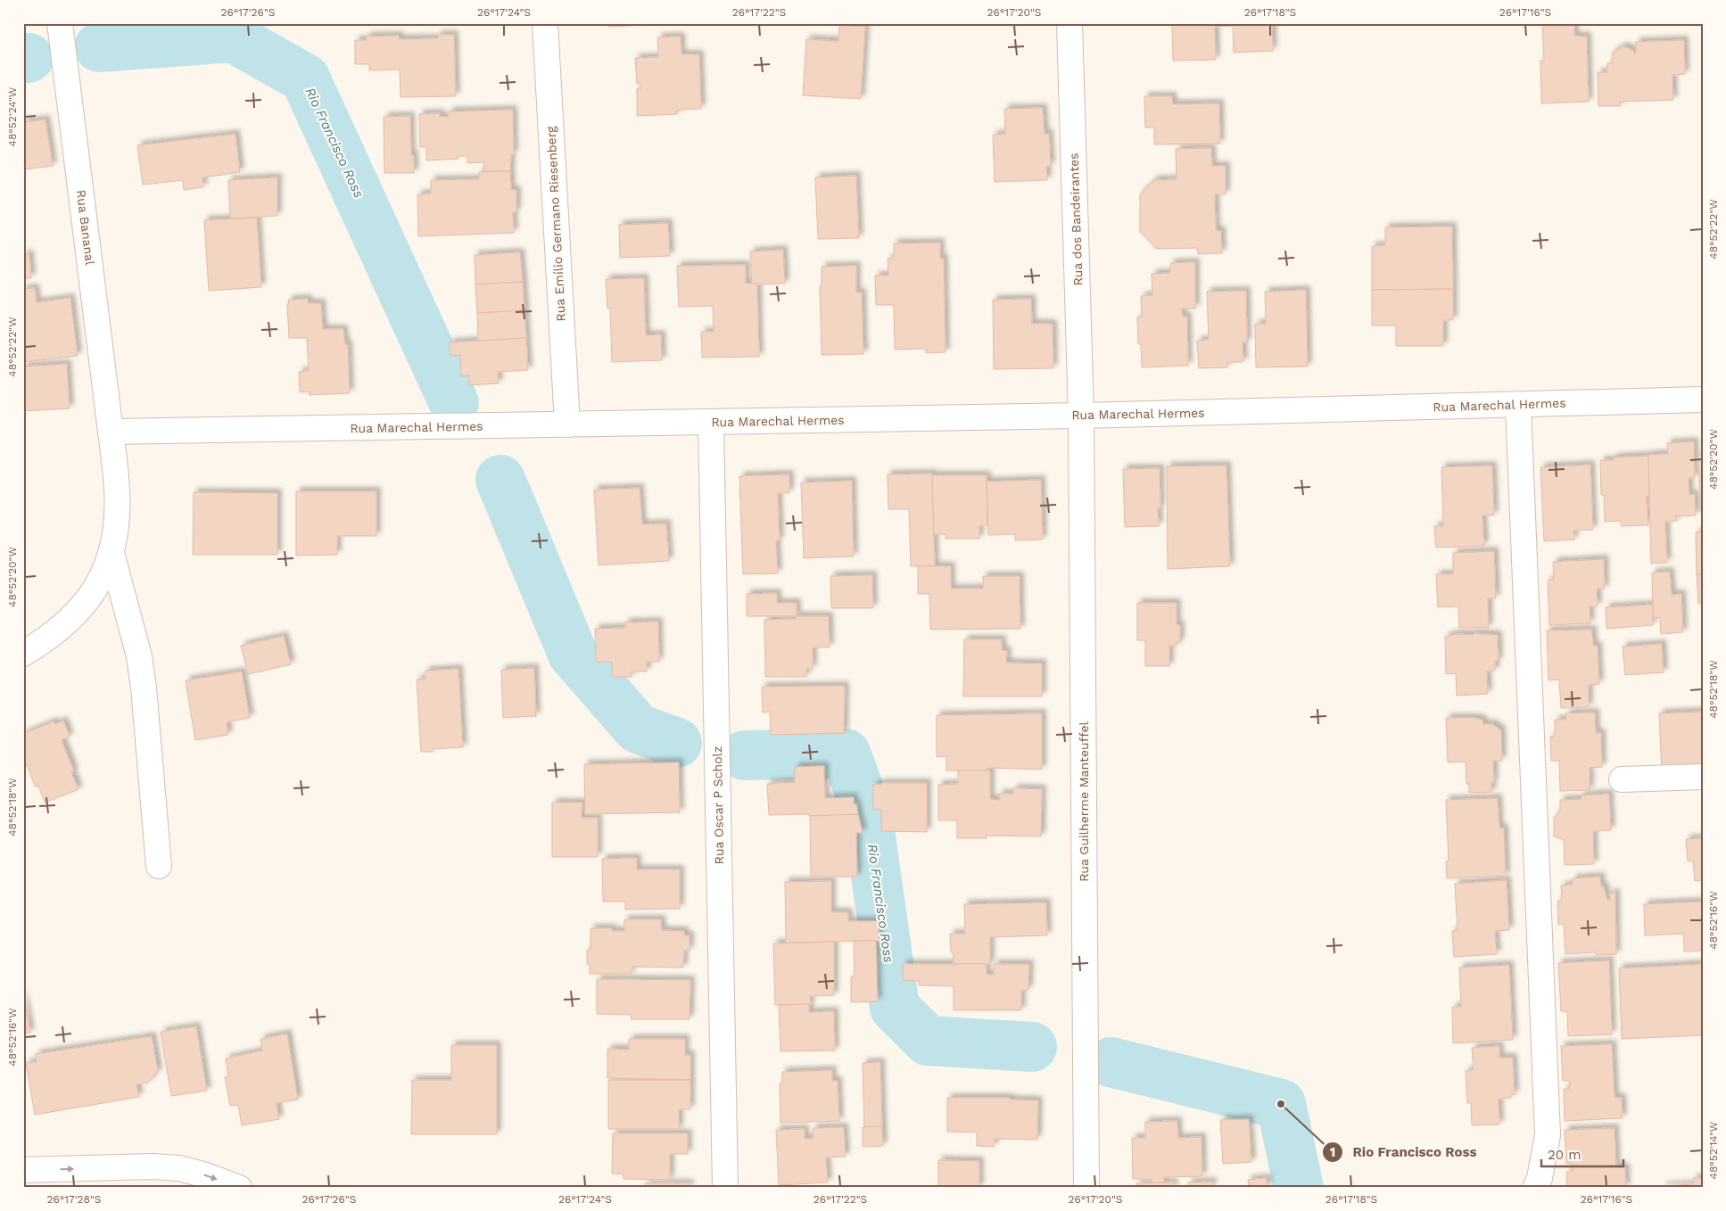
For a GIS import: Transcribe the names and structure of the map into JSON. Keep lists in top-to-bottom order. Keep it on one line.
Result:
{"streets":{"street":["Rua dos Bandeirantes","Rua Emílio Germano Riesenberg","Rua Bananal","Rua Marechal Hermes","Rua Guilherme Manteuffel","Rua Oscar P Scholz"]},"crossings":[["Rua dos Bandeirantes","Rua Marechal Hermes"],["Rua dos Bandeirantes","Rua Guilherme Manteuffel"],["Rua Emílio Germano Riesenberg","Rua Marechal Hermes"],["Rua Bananal","Rua Marechal Hermes"],["Rua Marechal Hermes","Rua Guilherme Manteuffel"],["Rua Marechal Hermes","Rua Oscar P Scholz"]],"water":["Rio Francisco Ross"],"places":["Rio Francisco Ross"],"scale_bar":"20 m","coordinates":["26°17'26\"S","26°17'24\"S","26°17'22\"S","26°17'20\"S","26°17'18\"S","26°17'16\"S","48°52'24\"W","48°52'22\"W","48°52'20\"W","48°52'18\"W","48°52'16\"W","48°52'14\"W","26°17'28\"S"]}
